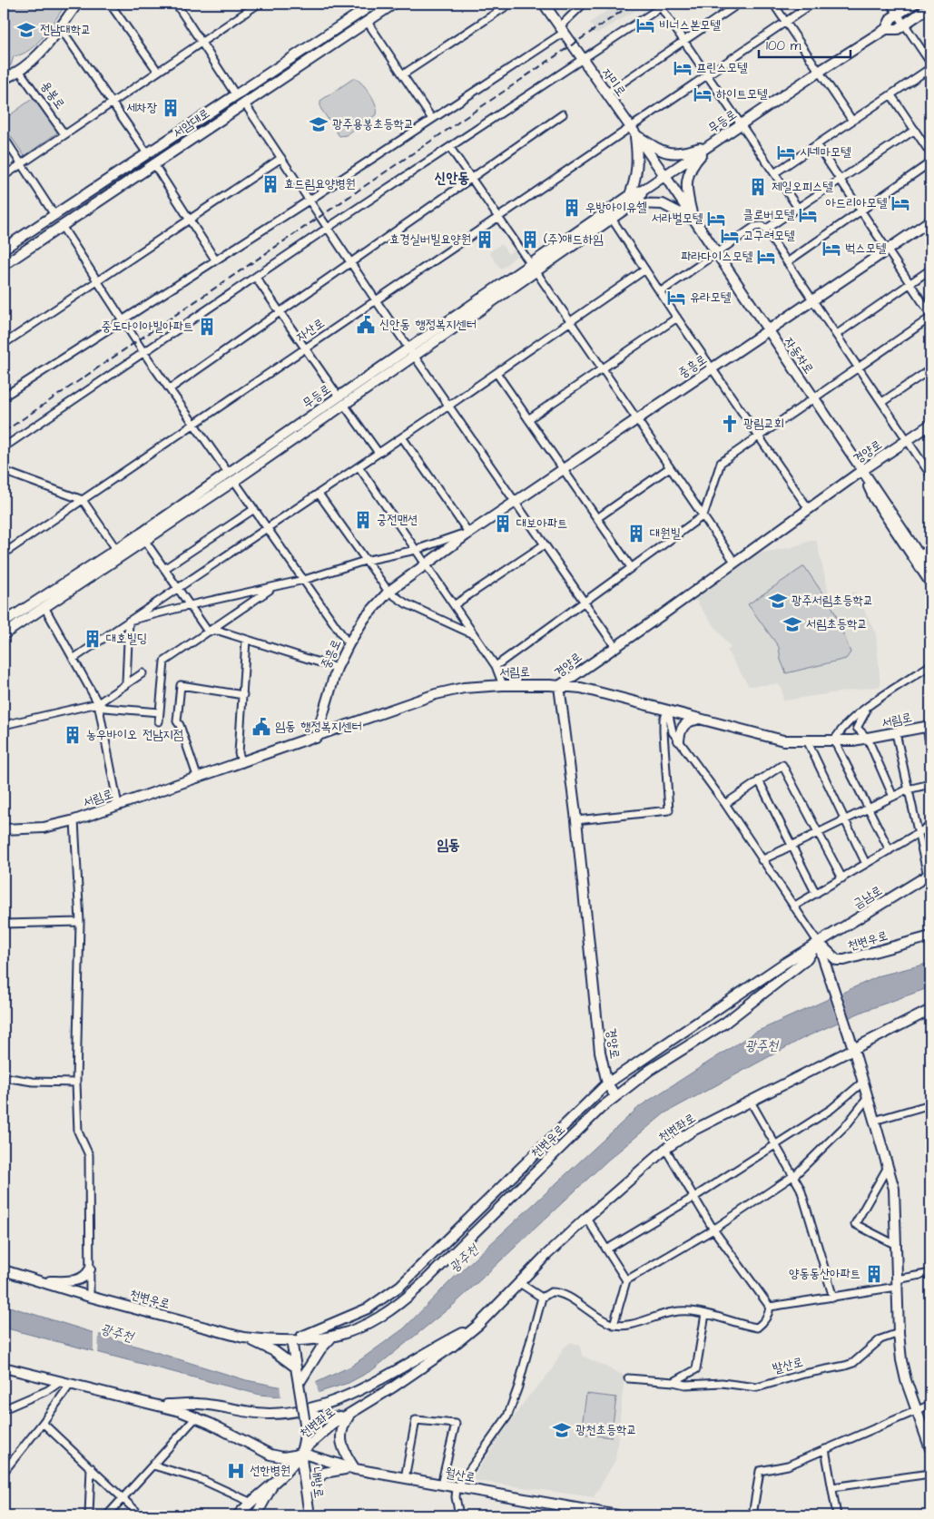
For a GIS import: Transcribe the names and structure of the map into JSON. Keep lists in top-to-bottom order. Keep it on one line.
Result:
{"streets":{"street":["자미로","용봉로","무등로","서암대로","자산로","자동차로","중흥로","경양로","서림로","금남로","천변우로","천변좌로","발산로","월산로","내방로"]},"crossings":[["자미로","무등로"],["자미로","자산로"],["자미로","자동차로"],["무등로","자동차로"],["자동차로","중흥로"],["자동차로","경양로"],["중흥로","서림로"],["경양로","서림로"],["경양로","천변우로"],["금남로","천변우로"],["천변좌로","월산로"],["천변좌로","내방로"],["월산로","내방로"]],"districts":["신안동","임동"],"water":["광주천"],"places":{"hotel":["비너스본모텔","프린스모텔","하이트모텔","시네마모텔","아드리아모텔","클로버모텔","서라벌모텔","고구려모텔","벅스모텔","파라다이스모텔","유라모텔"],"school or university":["전남대학교","광주용봉초등학교","광주서림초등학교","서림초등학교","광천초등학교"],"building":["세차장","효드림요양병원","제일오피스텔","우방아이유쉘","효경실버빌요양원","(주)애드하임","중도다이아빌아파트","궁전맨션","대보아파트","대원빌","대호빌딩","농우바이오 전남지점","양동동산아파트"],"public building":["신안동 행정복지센터","임동 행정복지센터"],"church":["광림교회"],"hospital":["선한병원"]},"scale_bar":"100 m"}
